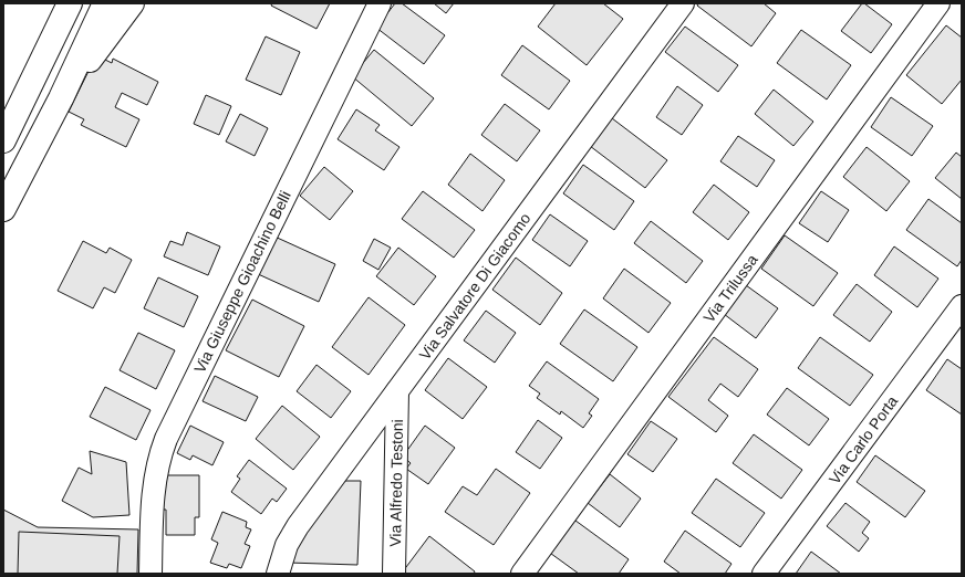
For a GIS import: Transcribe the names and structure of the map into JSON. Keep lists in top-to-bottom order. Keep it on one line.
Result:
{"streets":{"street":["Via Giuseppe Gioachino Belli","Via Salvatore Di Giacomo","Via Trilussa","Via Carlo Porta","Via Alfredo Testoni"]},"crossings":[["Via Salvatore Di Giacomo","Via Alfredo Testoni"]]}
